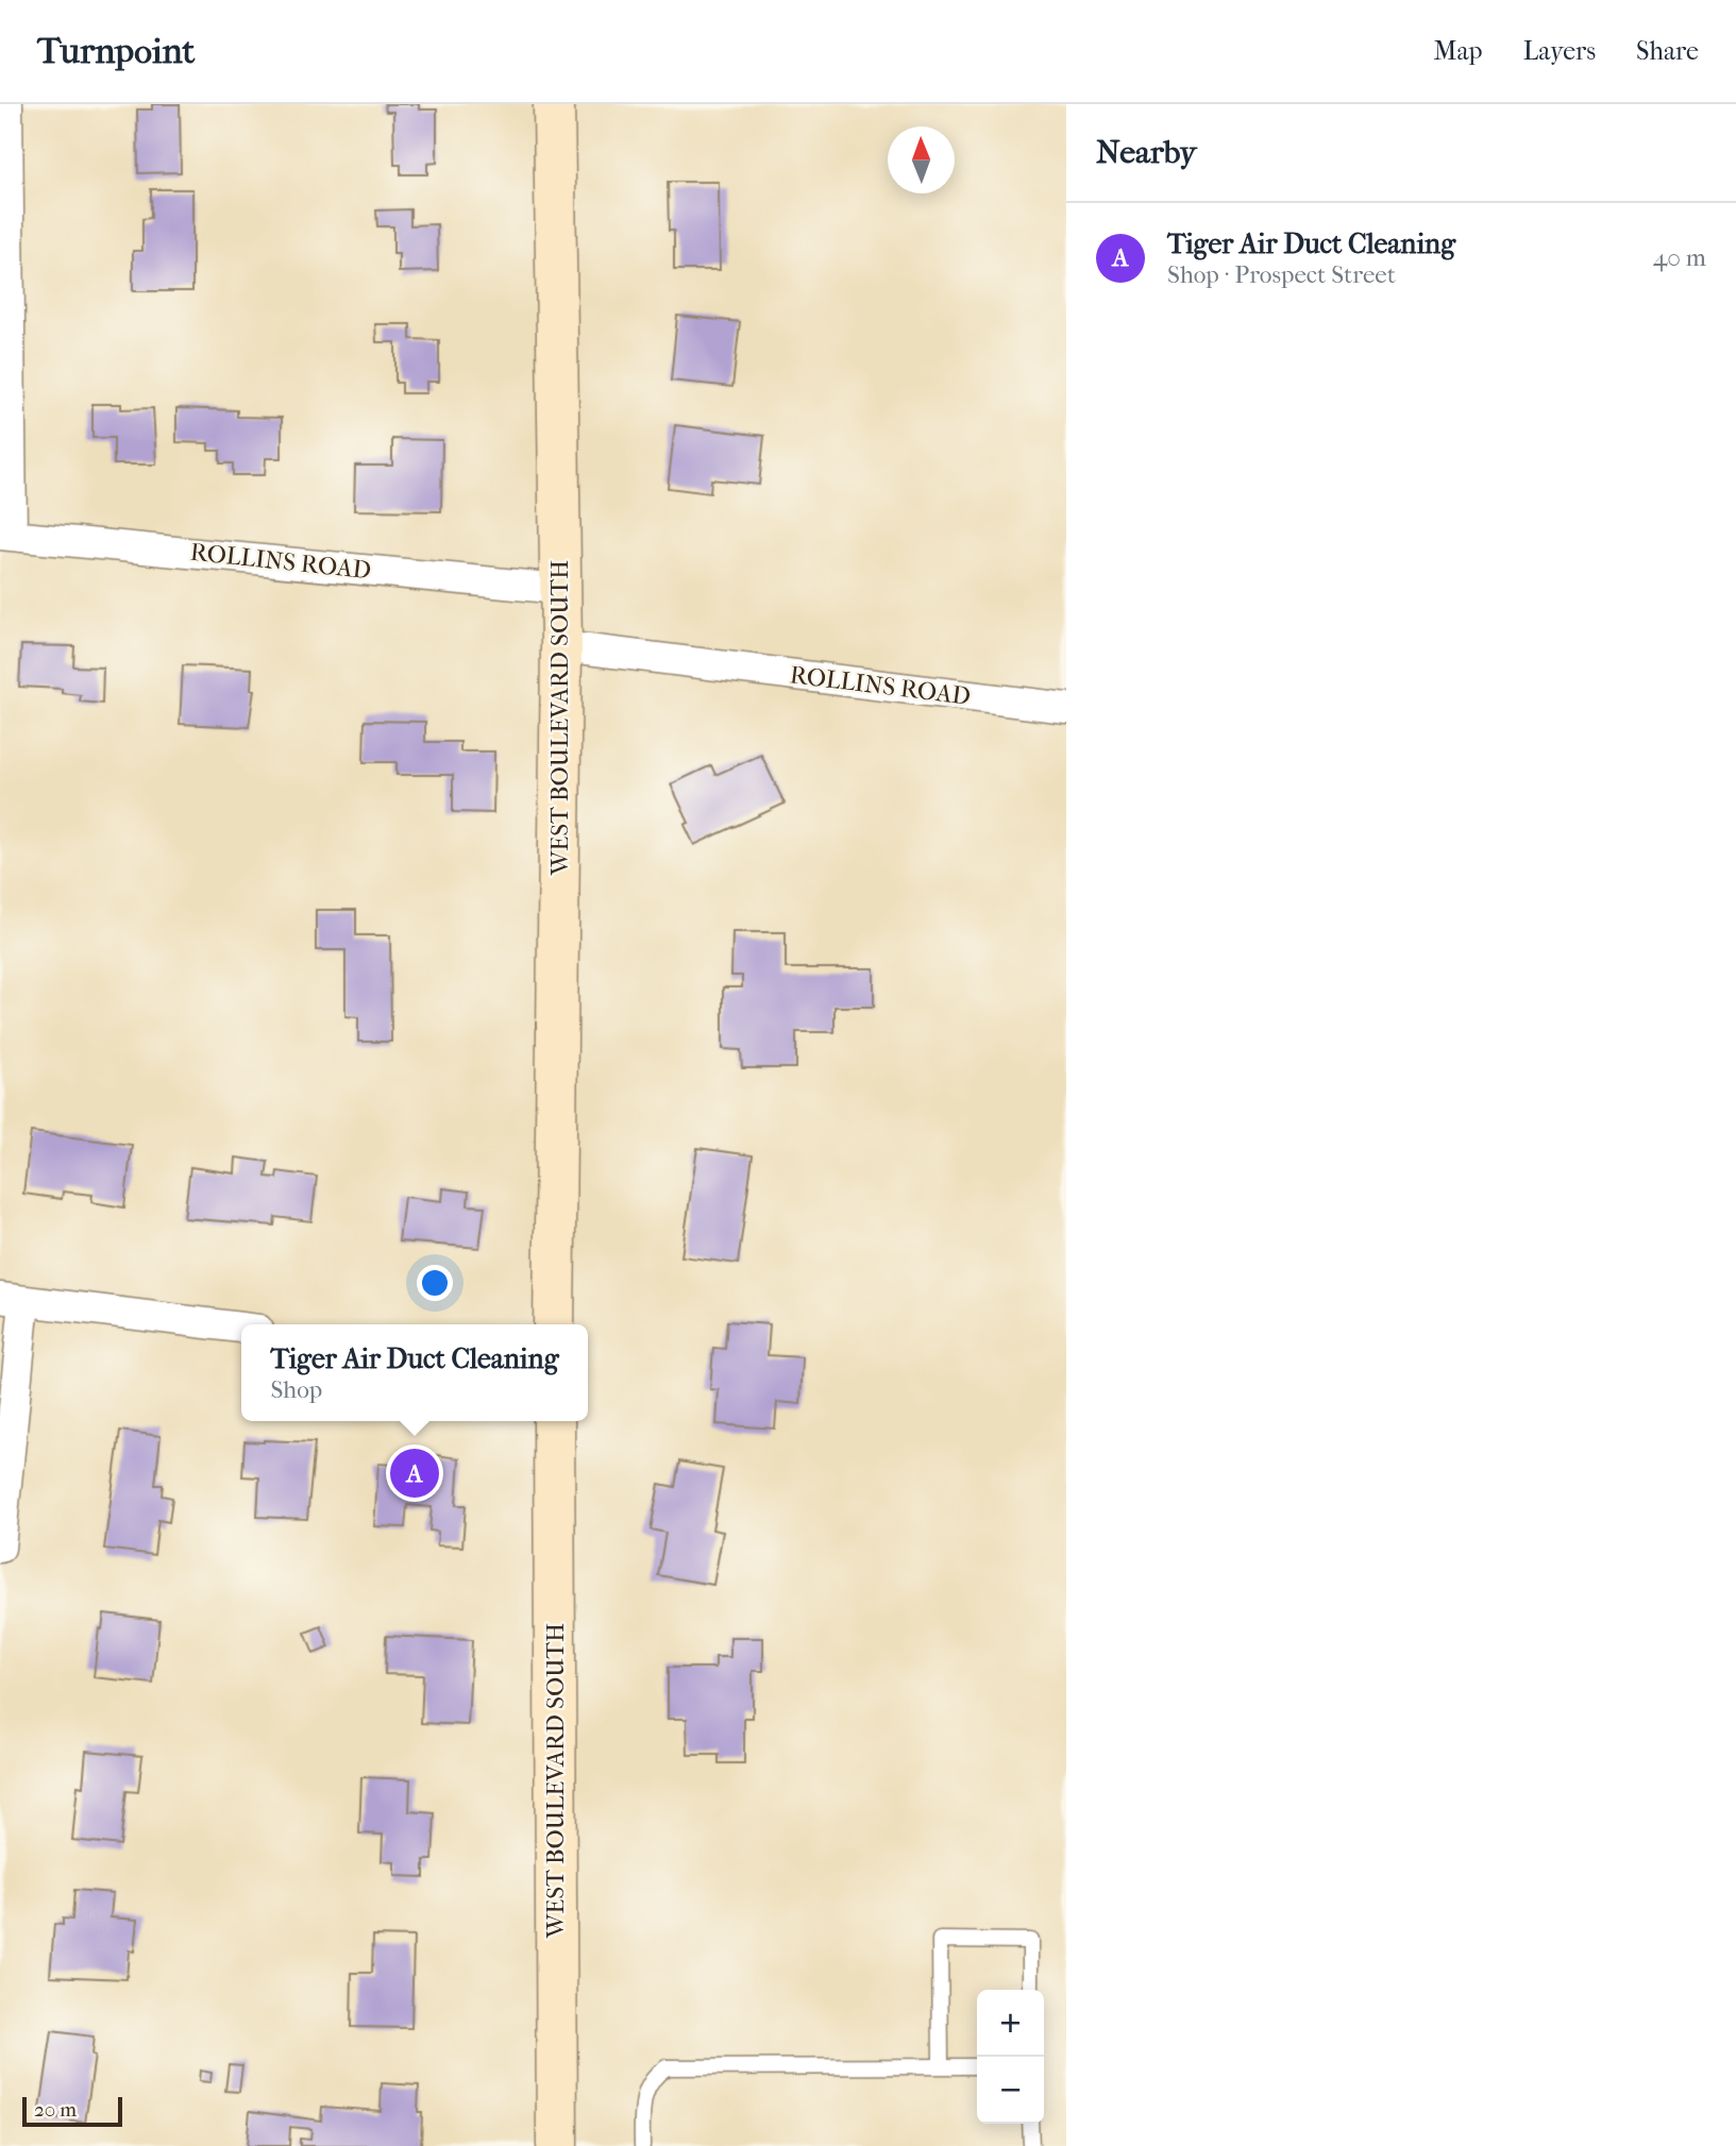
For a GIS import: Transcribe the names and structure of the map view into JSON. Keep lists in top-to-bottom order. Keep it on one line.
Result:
{"streets":{"main road":["WEST BOULEVARD SOUTH"],"street":["ROLLINS ROAD"]},"crossings":[["ROLLINS ROAD","WEST BOULEVARD SOUTH"]],"scale_bar":"20 m","north":"top","page":{"header":"Turnpoint","nav":["Map","Layers","Share"],"heading":"Nearby","list":[{"mark":"A","name":"Tiger Air Duct Cleaning","note":"Shop · Prospect Street","value":"40 m"}],"popup":["Tiger Air Duct Cleaning","Shop"],"pins":"A","map_buttons":["+","−"],"scale":"20 m"}}
